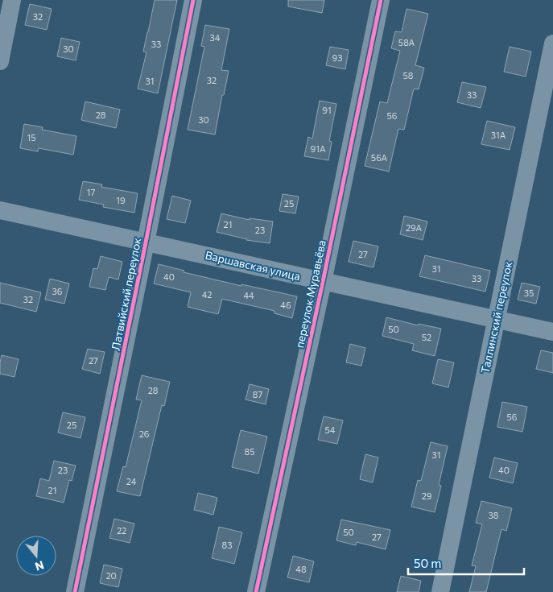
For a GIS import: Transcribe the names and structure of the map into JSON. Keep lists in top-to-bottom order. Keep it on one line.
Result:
{"streets":{"street":["Варшавская улица","Латвийский переулок","переулок Муравьёва","Таллинский переулок"]},"crossings":[["Варшавская улица","Латвийский переулок"],["Варшавская улица","переулок Муравьёва"],["Варшавская улица","Таллинский переулок"]],"house_numbers":["32","34","58А","33","30","93","58","32","31","33","91","28","56","30","31А","15","91А","56А","17","19","25","21","29А","23","27","31","40","33","36","35","42","44","32","46","50","52","27","28","87","56","25","54","26","85","31","23","40","24","21","29","38","22","50","27","83","48","20"],"scale_bar":"50 m","north":"bottom"}
